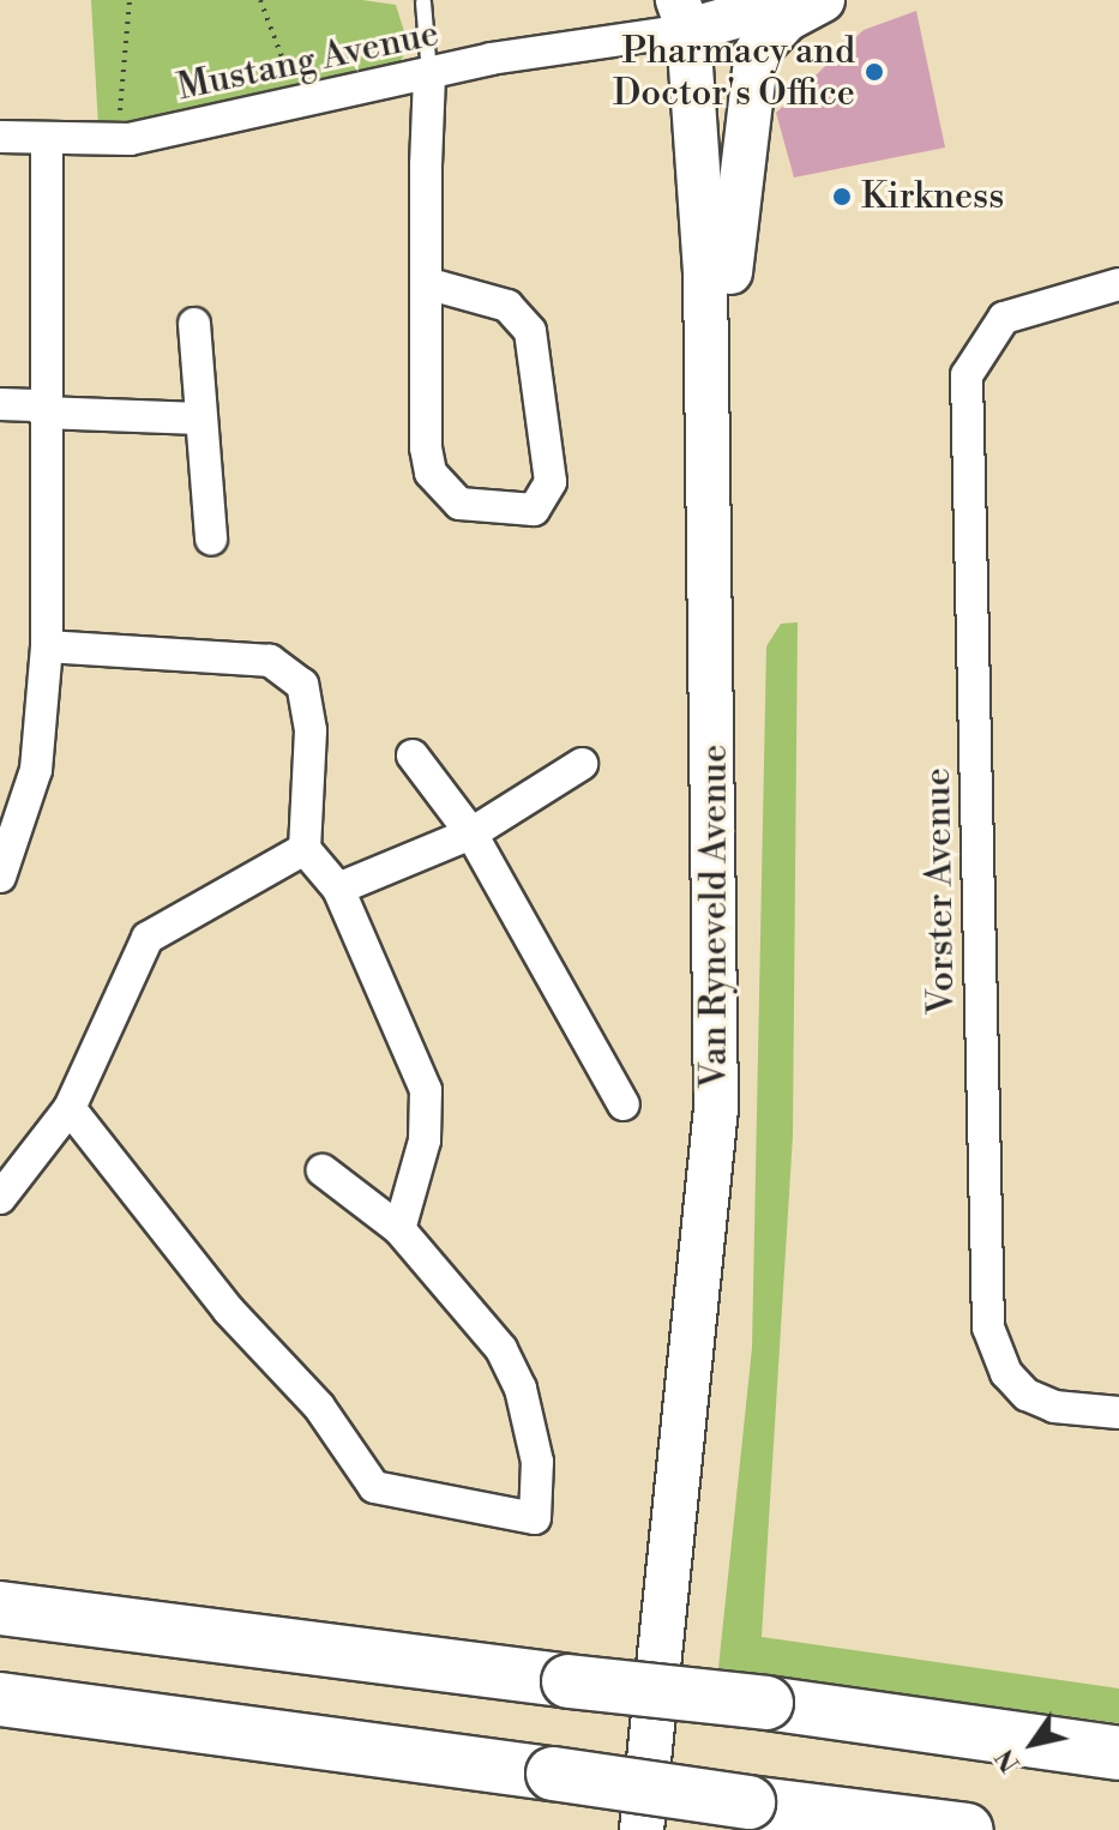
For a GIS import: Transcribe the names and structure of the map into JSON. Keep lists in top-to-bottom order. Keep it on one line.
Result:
{"streets":{"main road":["Van Ryneveld Avenue"],"street":["Mustang Avenue","Vorster Avenue"]},"crossings":[["Mustang Avenue","Van Ryneveld Avenue"]],"places":["Pharmacy and Doctor's Office","Kirkness"],"north":"bottom left"}
